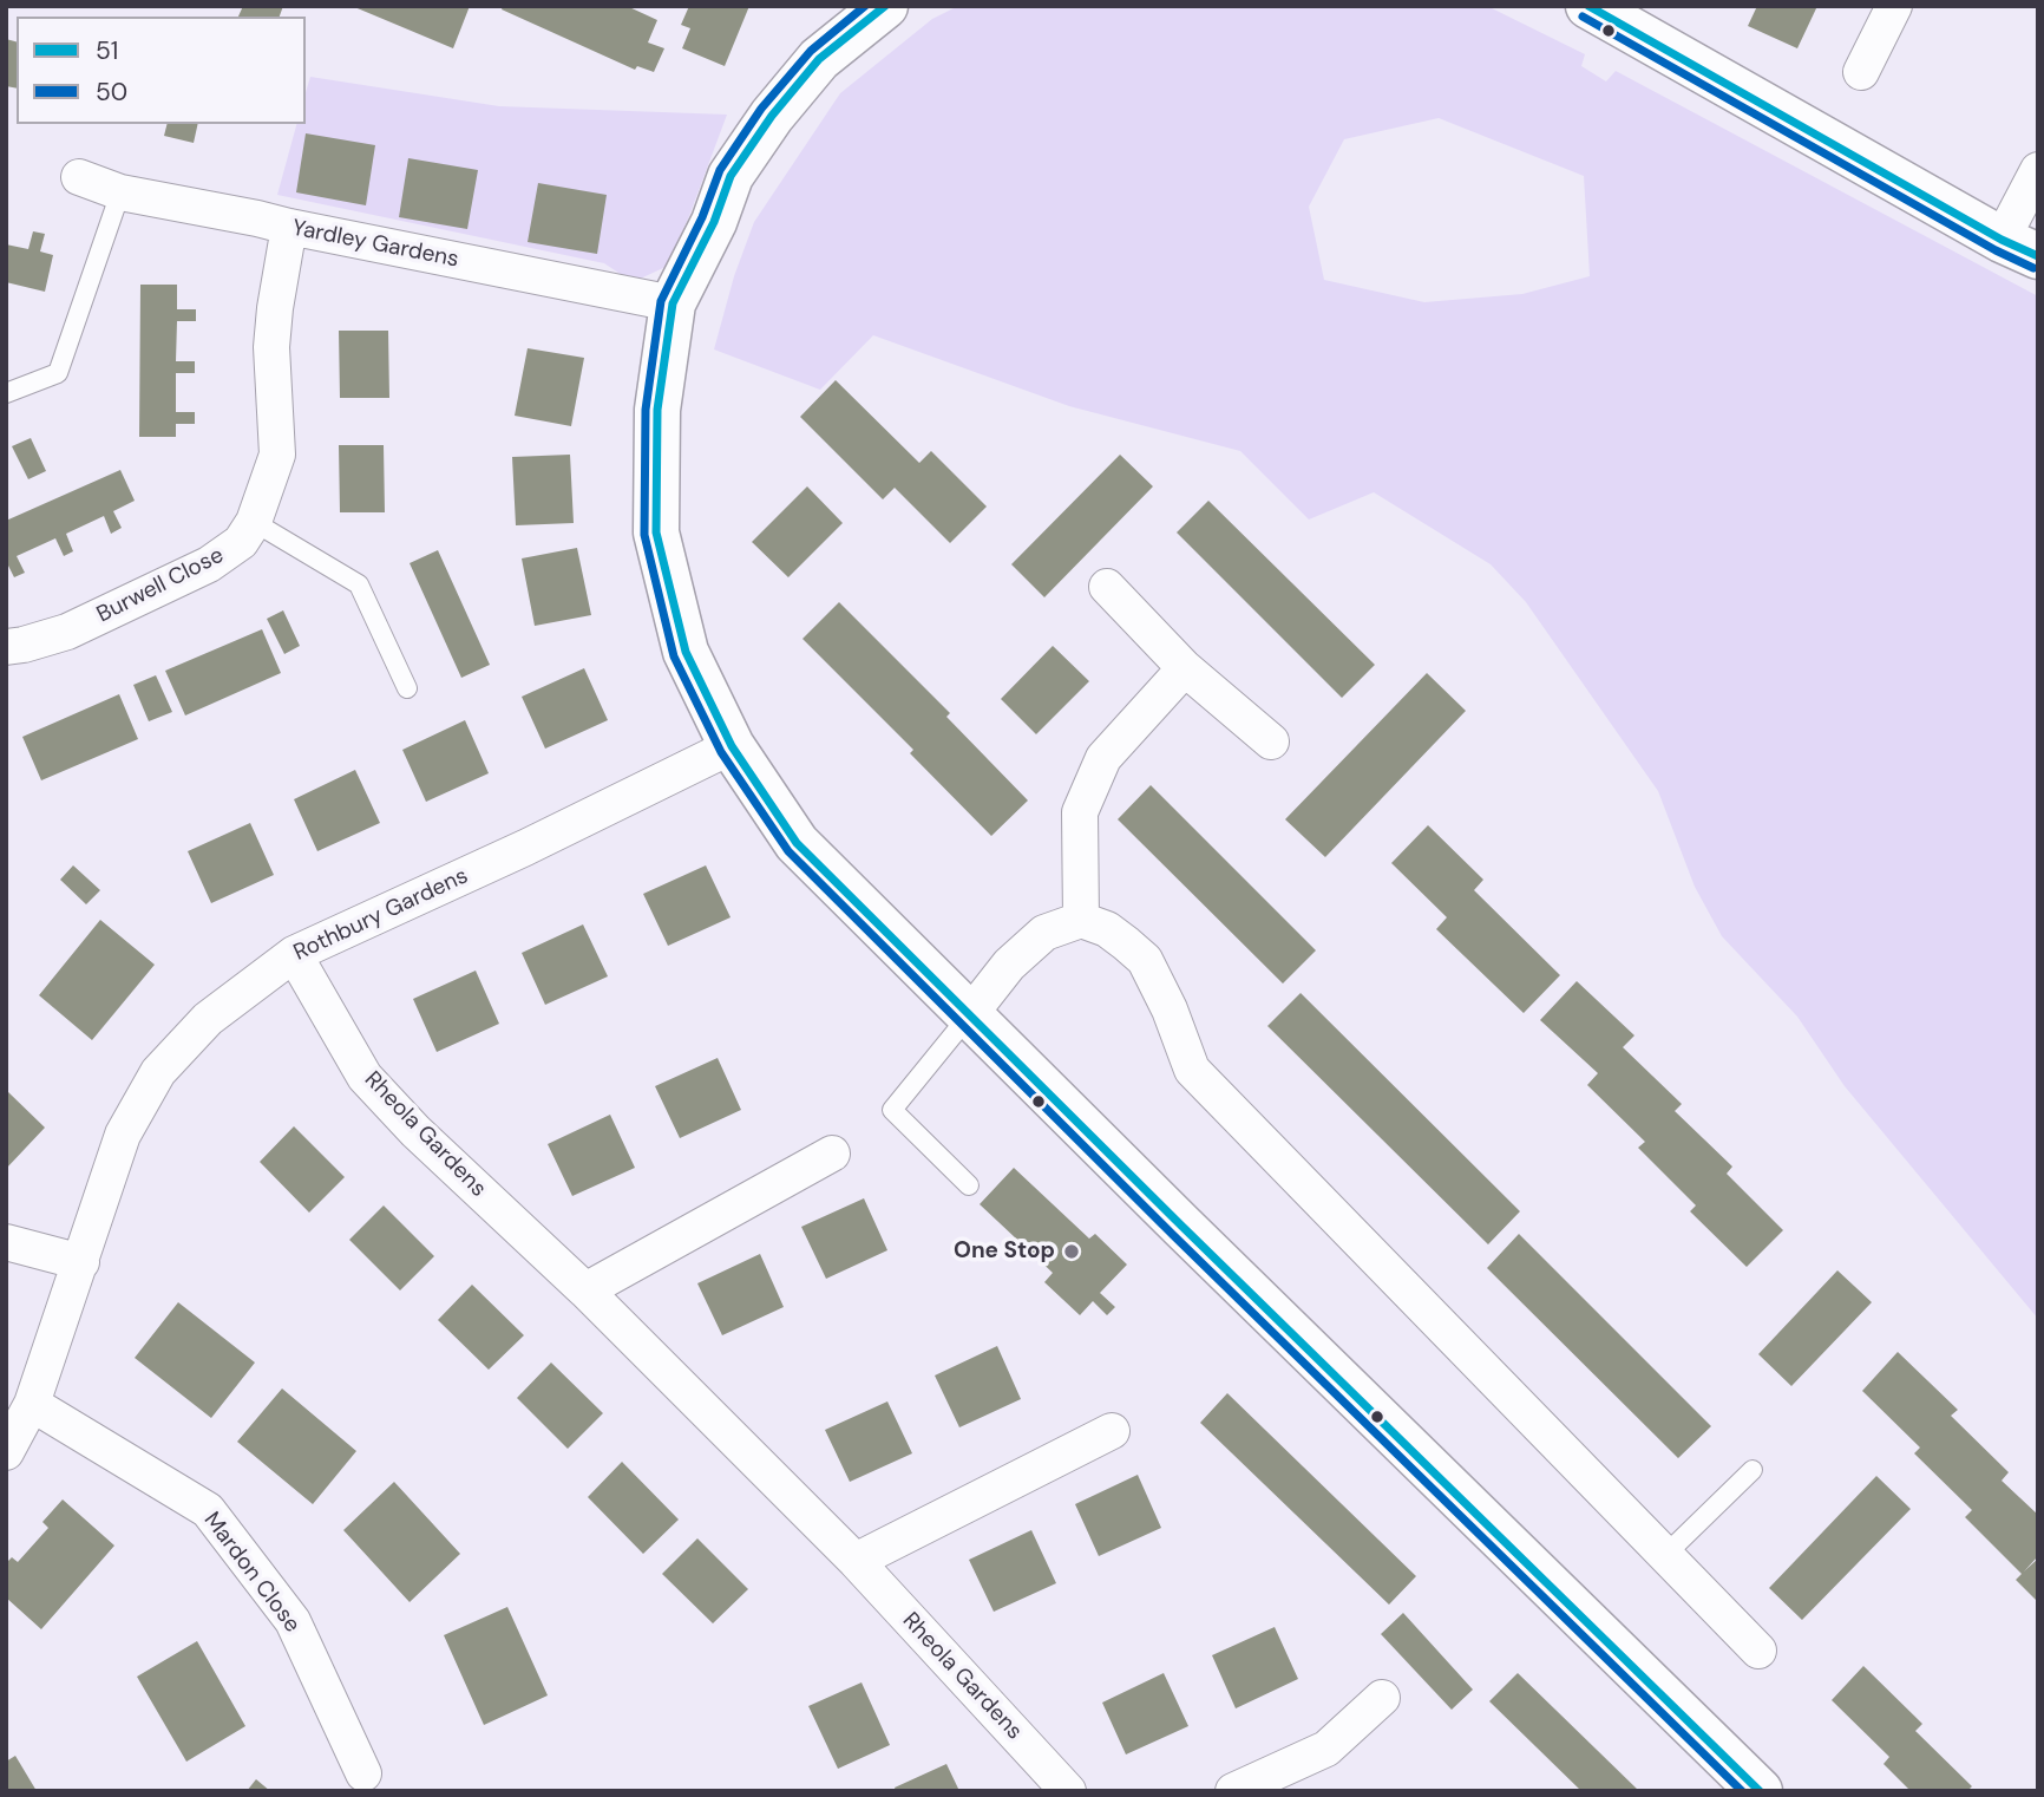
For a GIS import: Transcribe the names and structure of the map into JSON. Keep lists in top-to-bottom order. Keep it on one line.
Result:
{"streets":{"street":["Yardley Gardens","Burwell Close","Rothbury Gardens","Rheola Gardens","Mardon Close"]},"crossings":[["Yardley Gardens","Burwell Close"],["Rothbury Gardens","Rheola Gardens"],["Rothbury Gardens","Mardon Close"]],"places":["One Stop"],"lines":["transit line 51","transit line 50"],"legend":["51","50"]}
